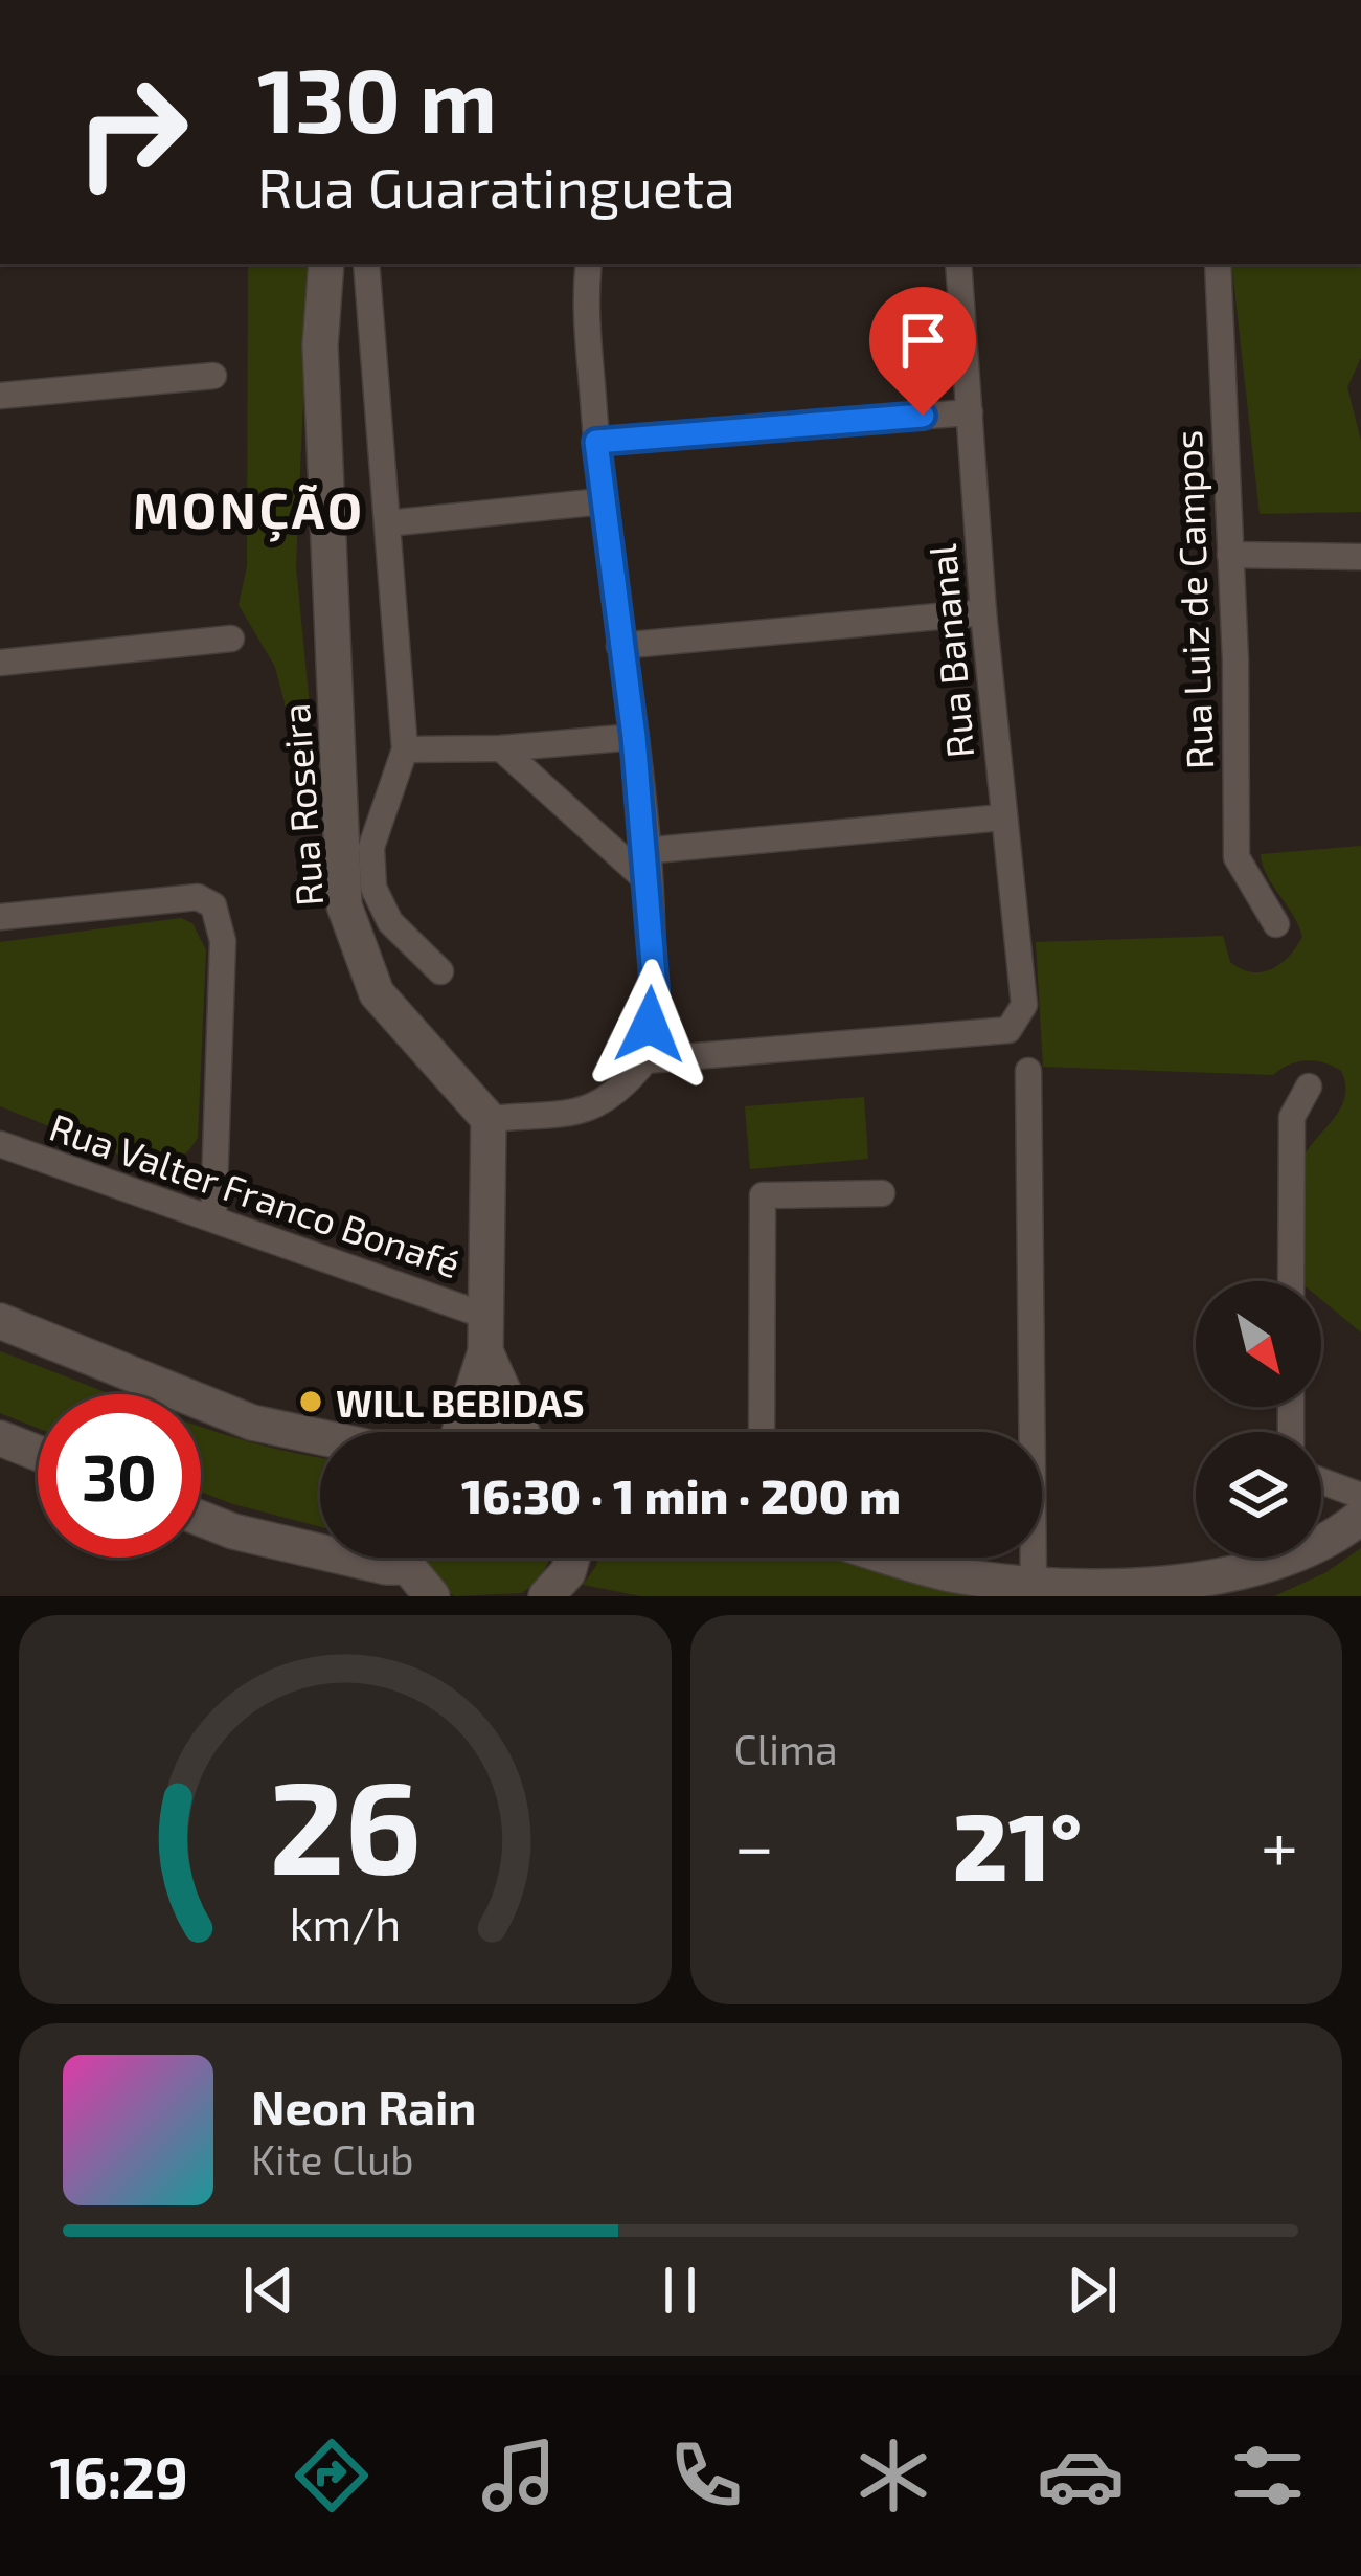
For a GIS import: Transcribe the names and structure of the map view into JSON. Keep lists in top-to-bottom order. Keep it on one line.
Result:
{"streets":{"main road":["Rua Roseira"],"street":["Rua Luiz de Campos","Rua Bananal","Rua Valter Franco Bonafé"]},"districts":["MONÇÃO"],"places":["WILL BEBIDAS"],"north":"bottom right","page":{"turn":["130 m","Rua Guaratingueta"],"limit":"30","trip":"16:30 · 1 min · 200 m","tile":"Clima","heat":["−","21°","+"],"song":["Neon Rain","Kite Club"],"tabs":"16:29","gauge":["26","km/h"]}}
